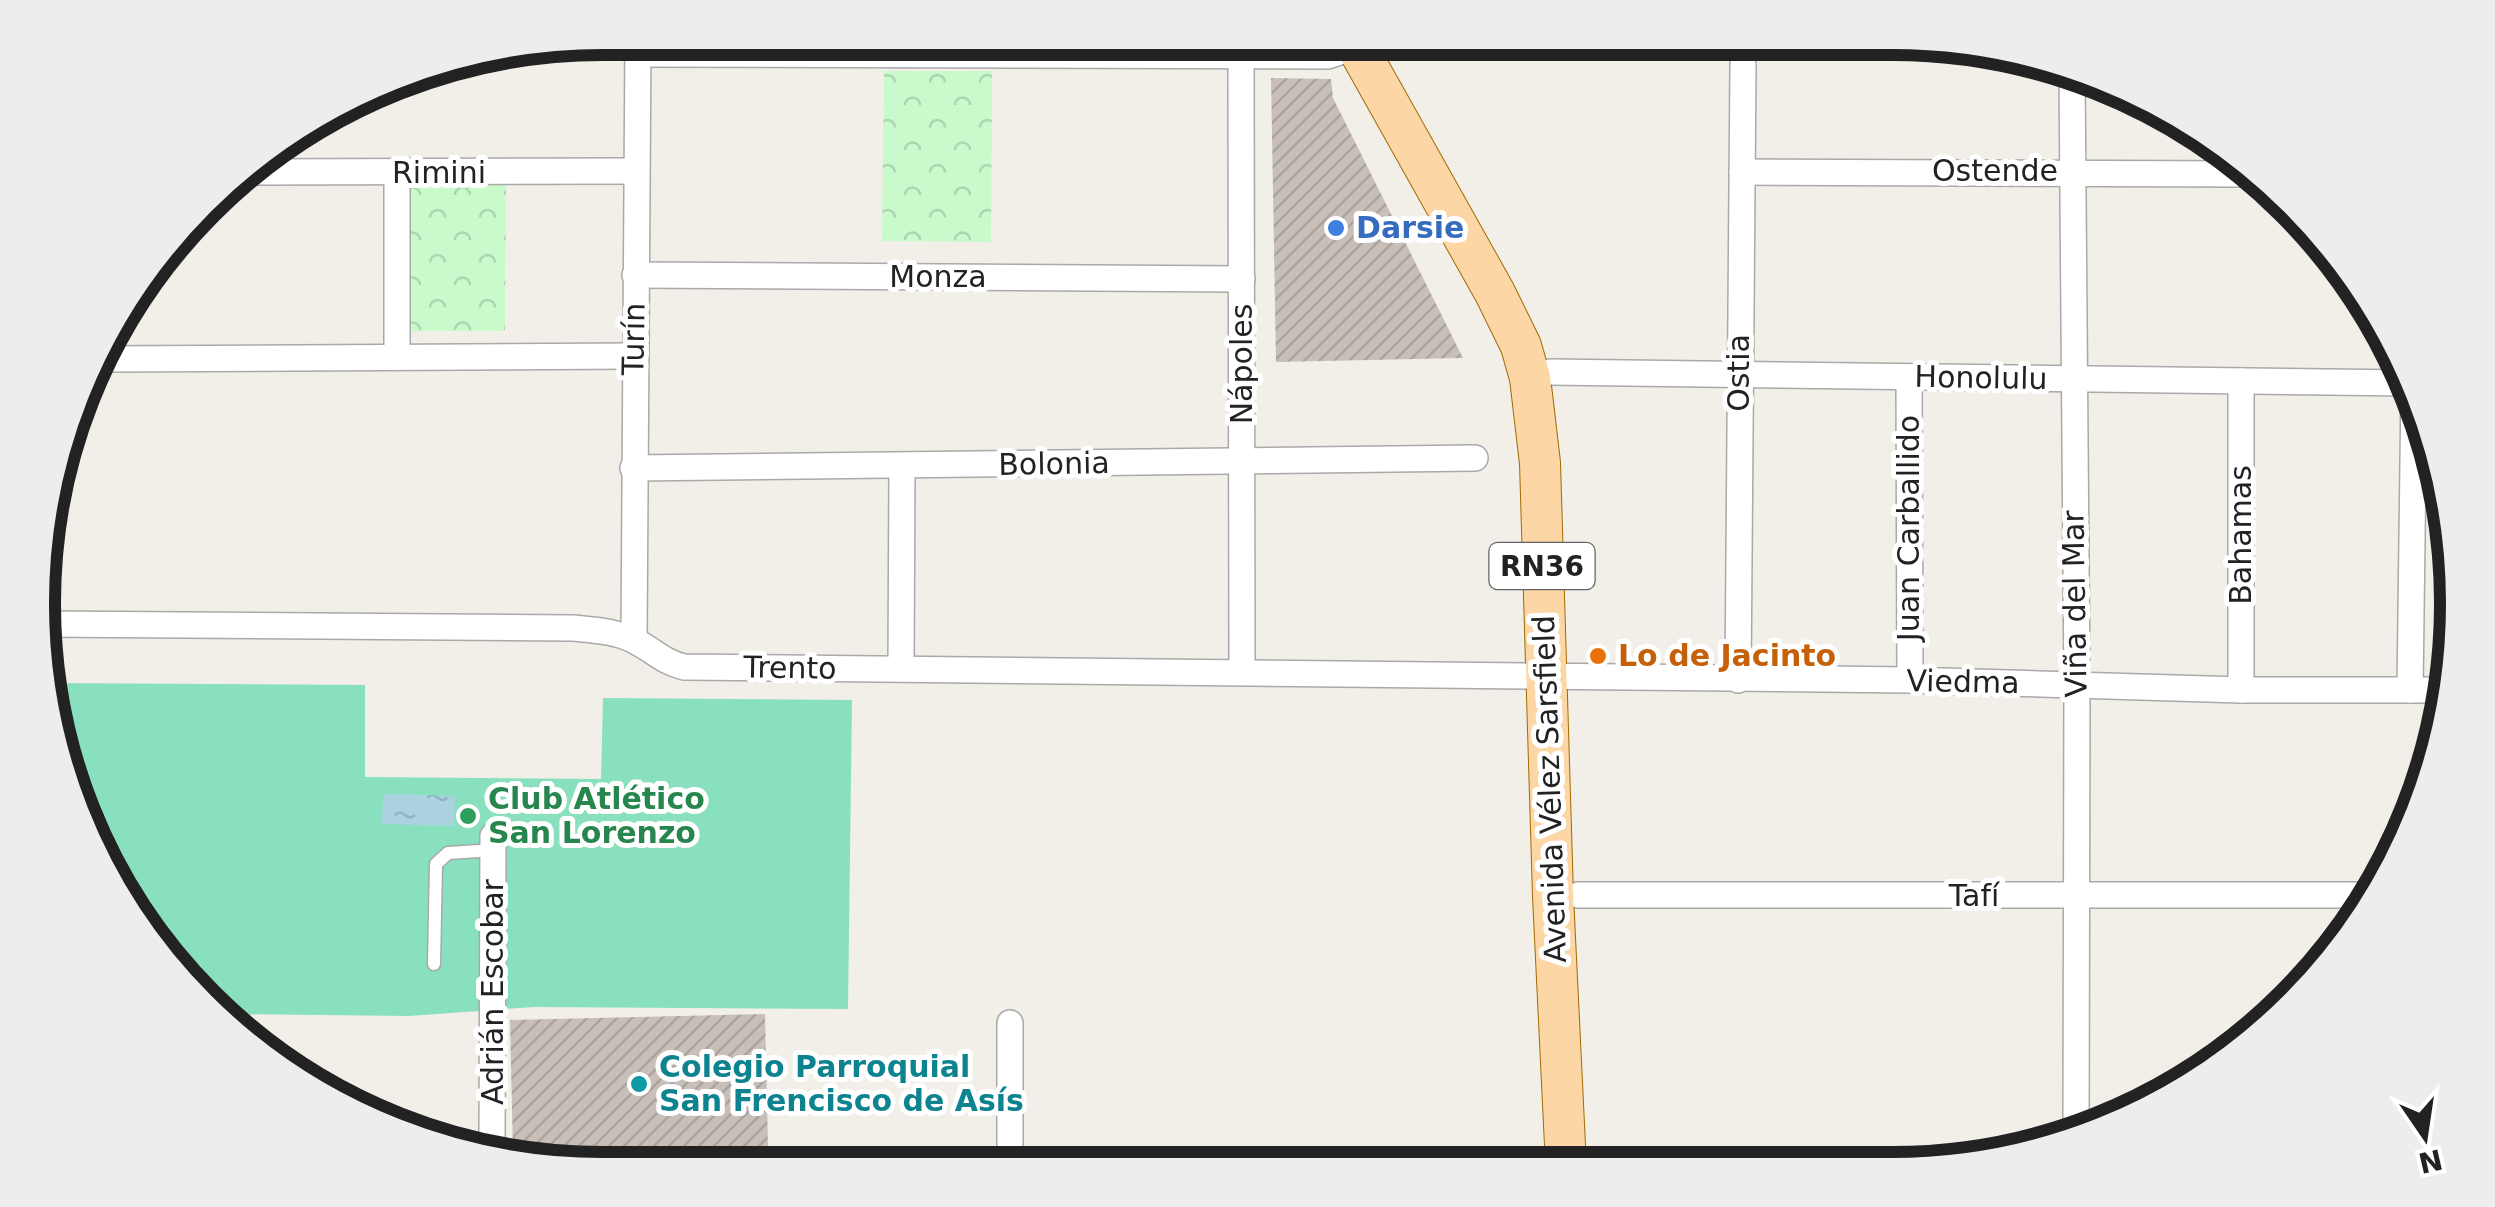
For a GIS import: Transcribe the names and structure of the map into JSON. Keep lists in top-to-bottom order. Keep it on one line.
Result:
{"streets":{"main road":["RN36","Avenida Vélez Sarsfield"],"street":["Ostende","Rimini","Monza","Turín","Nápoles","Ostia","Honolulu","Bolonia","Juan Carballido","Bahamas","Viña del Mar","Trento","Viedma","Tafí","Adrián Escobar"]},"crossings":[["Ostende","Ostia"],["Ostende","Viña del Mar"],["Rimini","Turín"],["Monza","Turín"],["Monza","Nápoles"],["Turín","Bolonia"],["Turín","Trento"],["Nápoles","Bolonia"],["Nápoles","Trento"],["Ostia","Honolulu"],["Ostia","Viedma"],["Honolulu","Juan Carballido"],["Honolulu","Bahamas"],["Honolulu","Viña del Mar"],["Honolulu","Avenida Vélez Sarsfield"],["Juan Carballido","Viedma"],["Bahamas","Viedma"],["Viña del Mar","Viedma"],["Viña del Mar","Tafí"],["Trento","Viedma"],["Trento","Avenida Vélez Sarsfield"],["Viedma","Avenida Vélez Sarsfield"],["Avenida Vélez Sarsfield","Tafí"]],"places":["Darsie","Lo de Jacinto","Club Atlético San Lorenzo","Colegio Parroquial San Frencisco de Asís"],"north":"bottom"}
